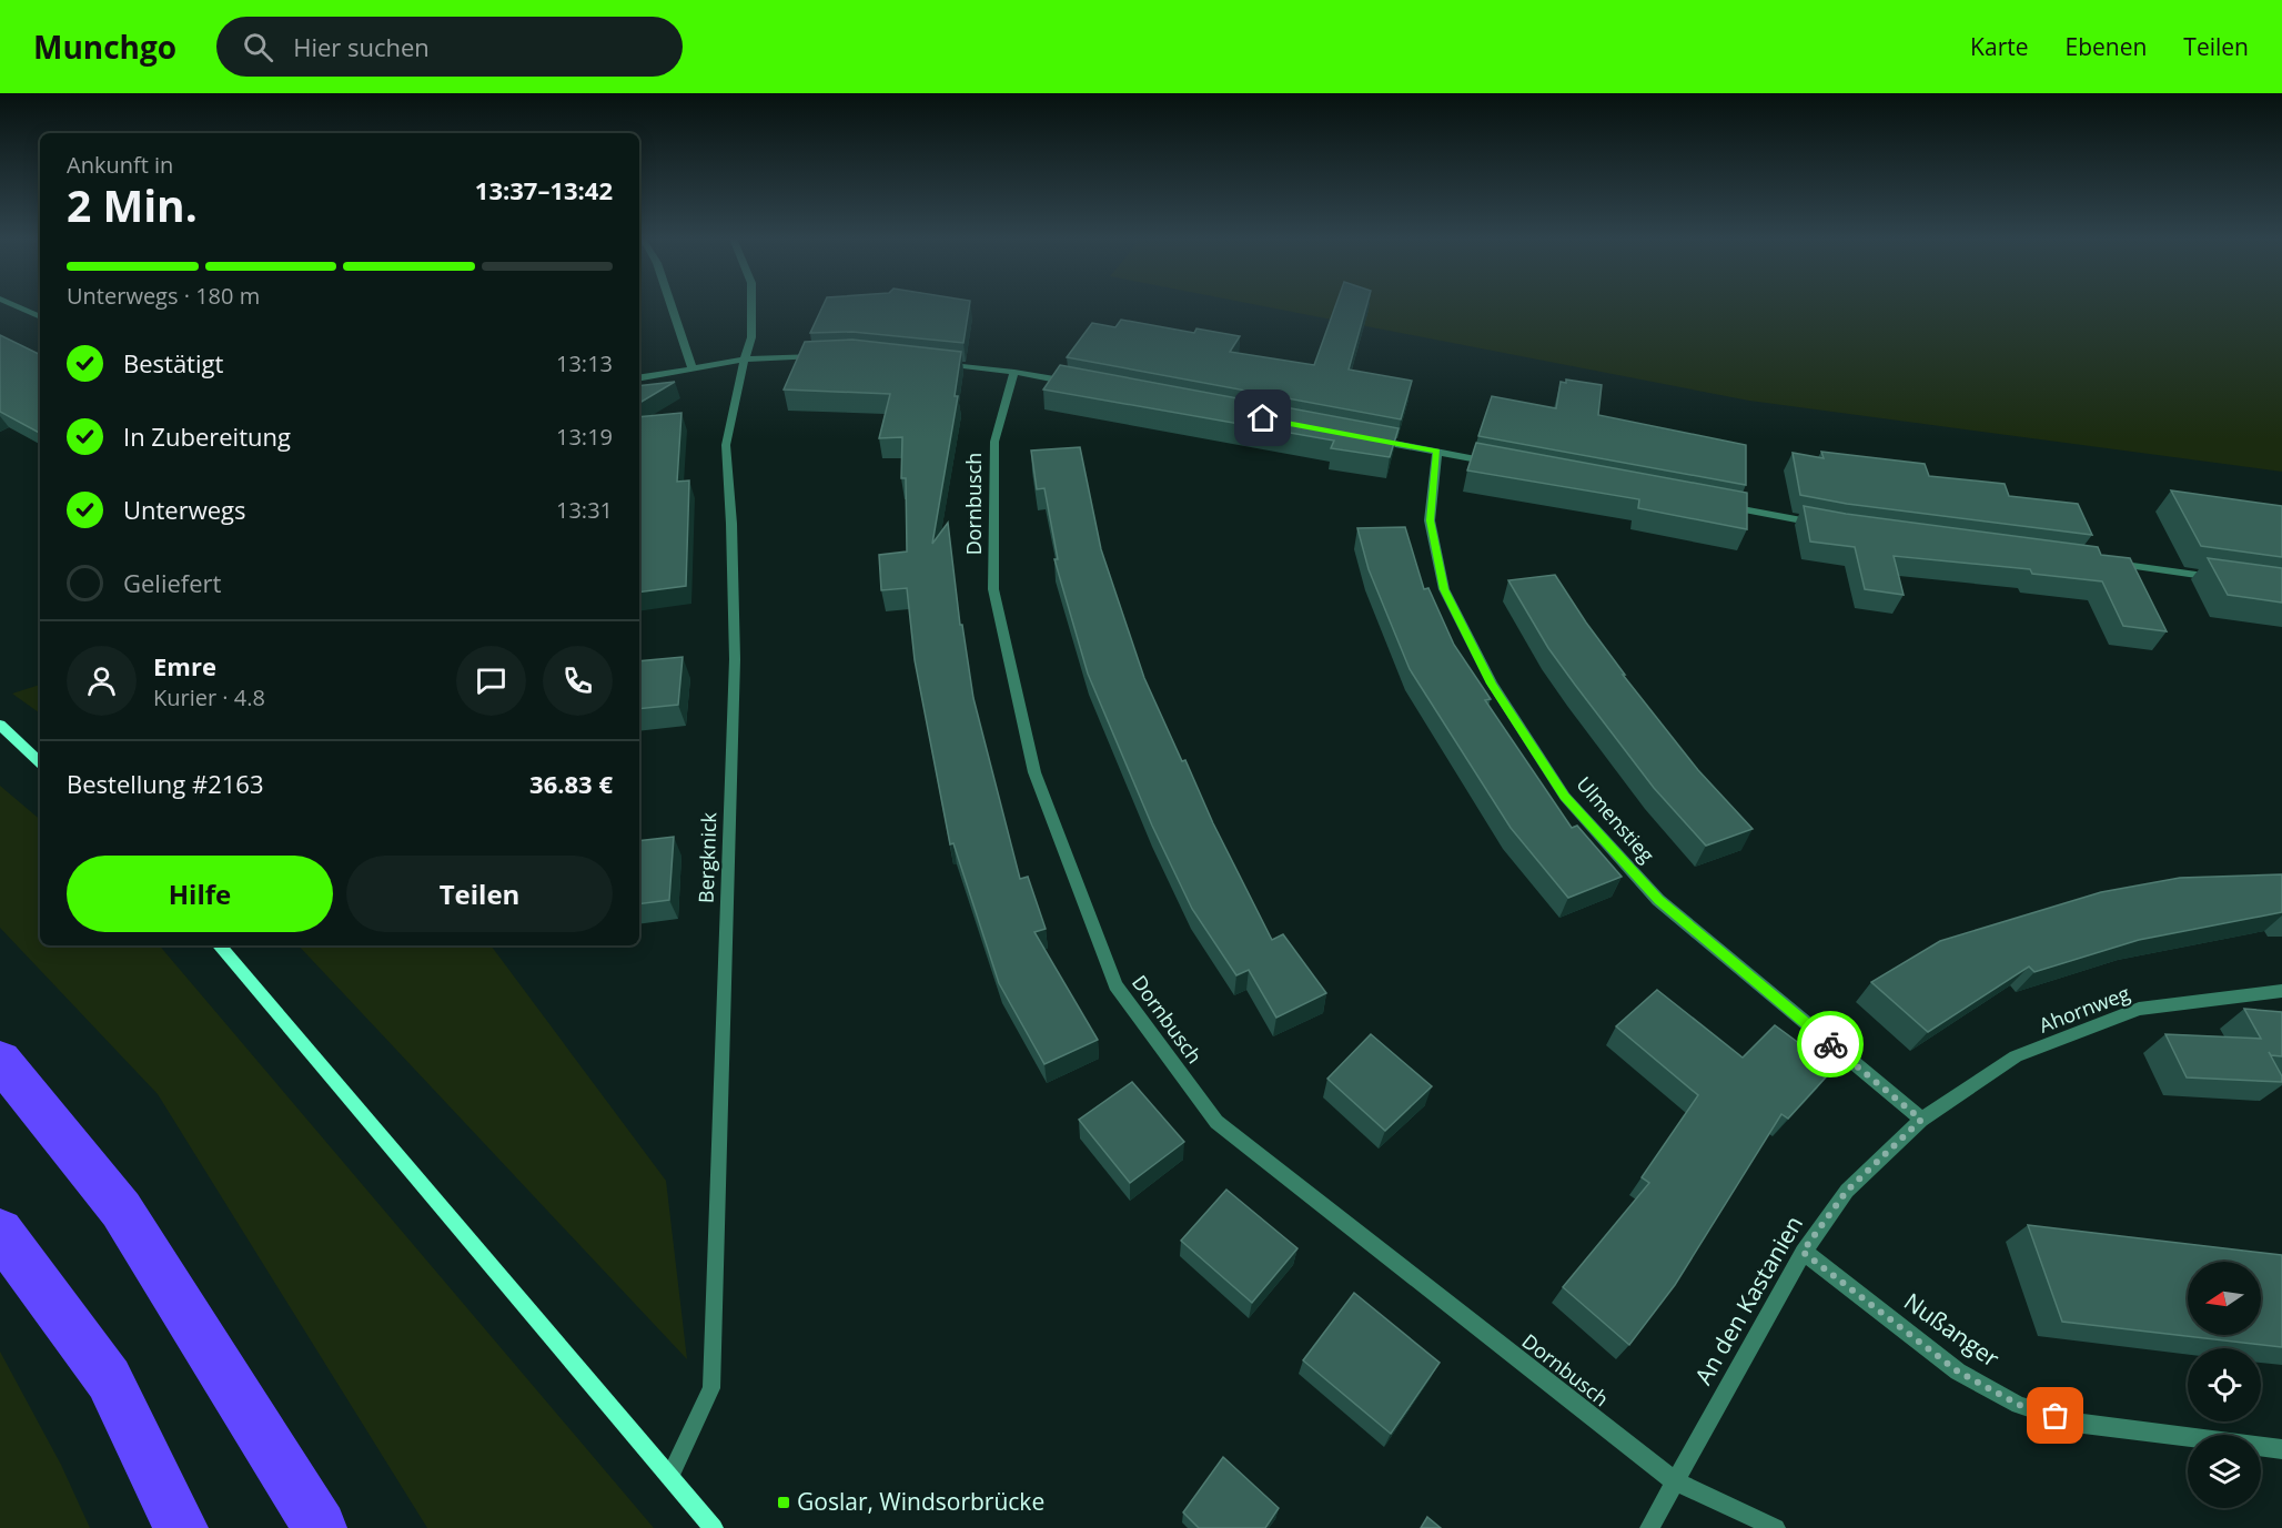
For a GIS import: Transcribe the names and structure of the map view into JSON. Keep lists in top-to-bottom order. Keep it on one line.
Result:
{"streets":{"street":["Dornbusch","Ulmenstieg","Bergknick","Ahornweg","An den Kastanien","Nußanger"]},"crossings":[["Dornbusch","An den Kastanien"],["Ulmenstieg","Ahornweg"],["Ulmenstieg","An den Kastanien"],["Ahornweg","An den Kastanien"],["An den Kastanien","Nußanger"]],"places":{"transit":["Goslar, Windsorbrücke"]},"north":"left","page":{"header":"Munchgo","search":"Hier suchen","nav":["Karte","Ebenen","Teilen"],"heading":["2 Min.","Ankunft in","13:37–13:42"],"panel":["Emre","Kurier · 4.8","Bestellung #2163","36.83 €"],"bar":"Unterwegs · 180 m","list":[["Bestätigt","13:13"],["In Zubereitung","13:19"],["Unterwegs","13:31"],"Geliefert"],"buttons":["Hilfe","Teilen"]}}
